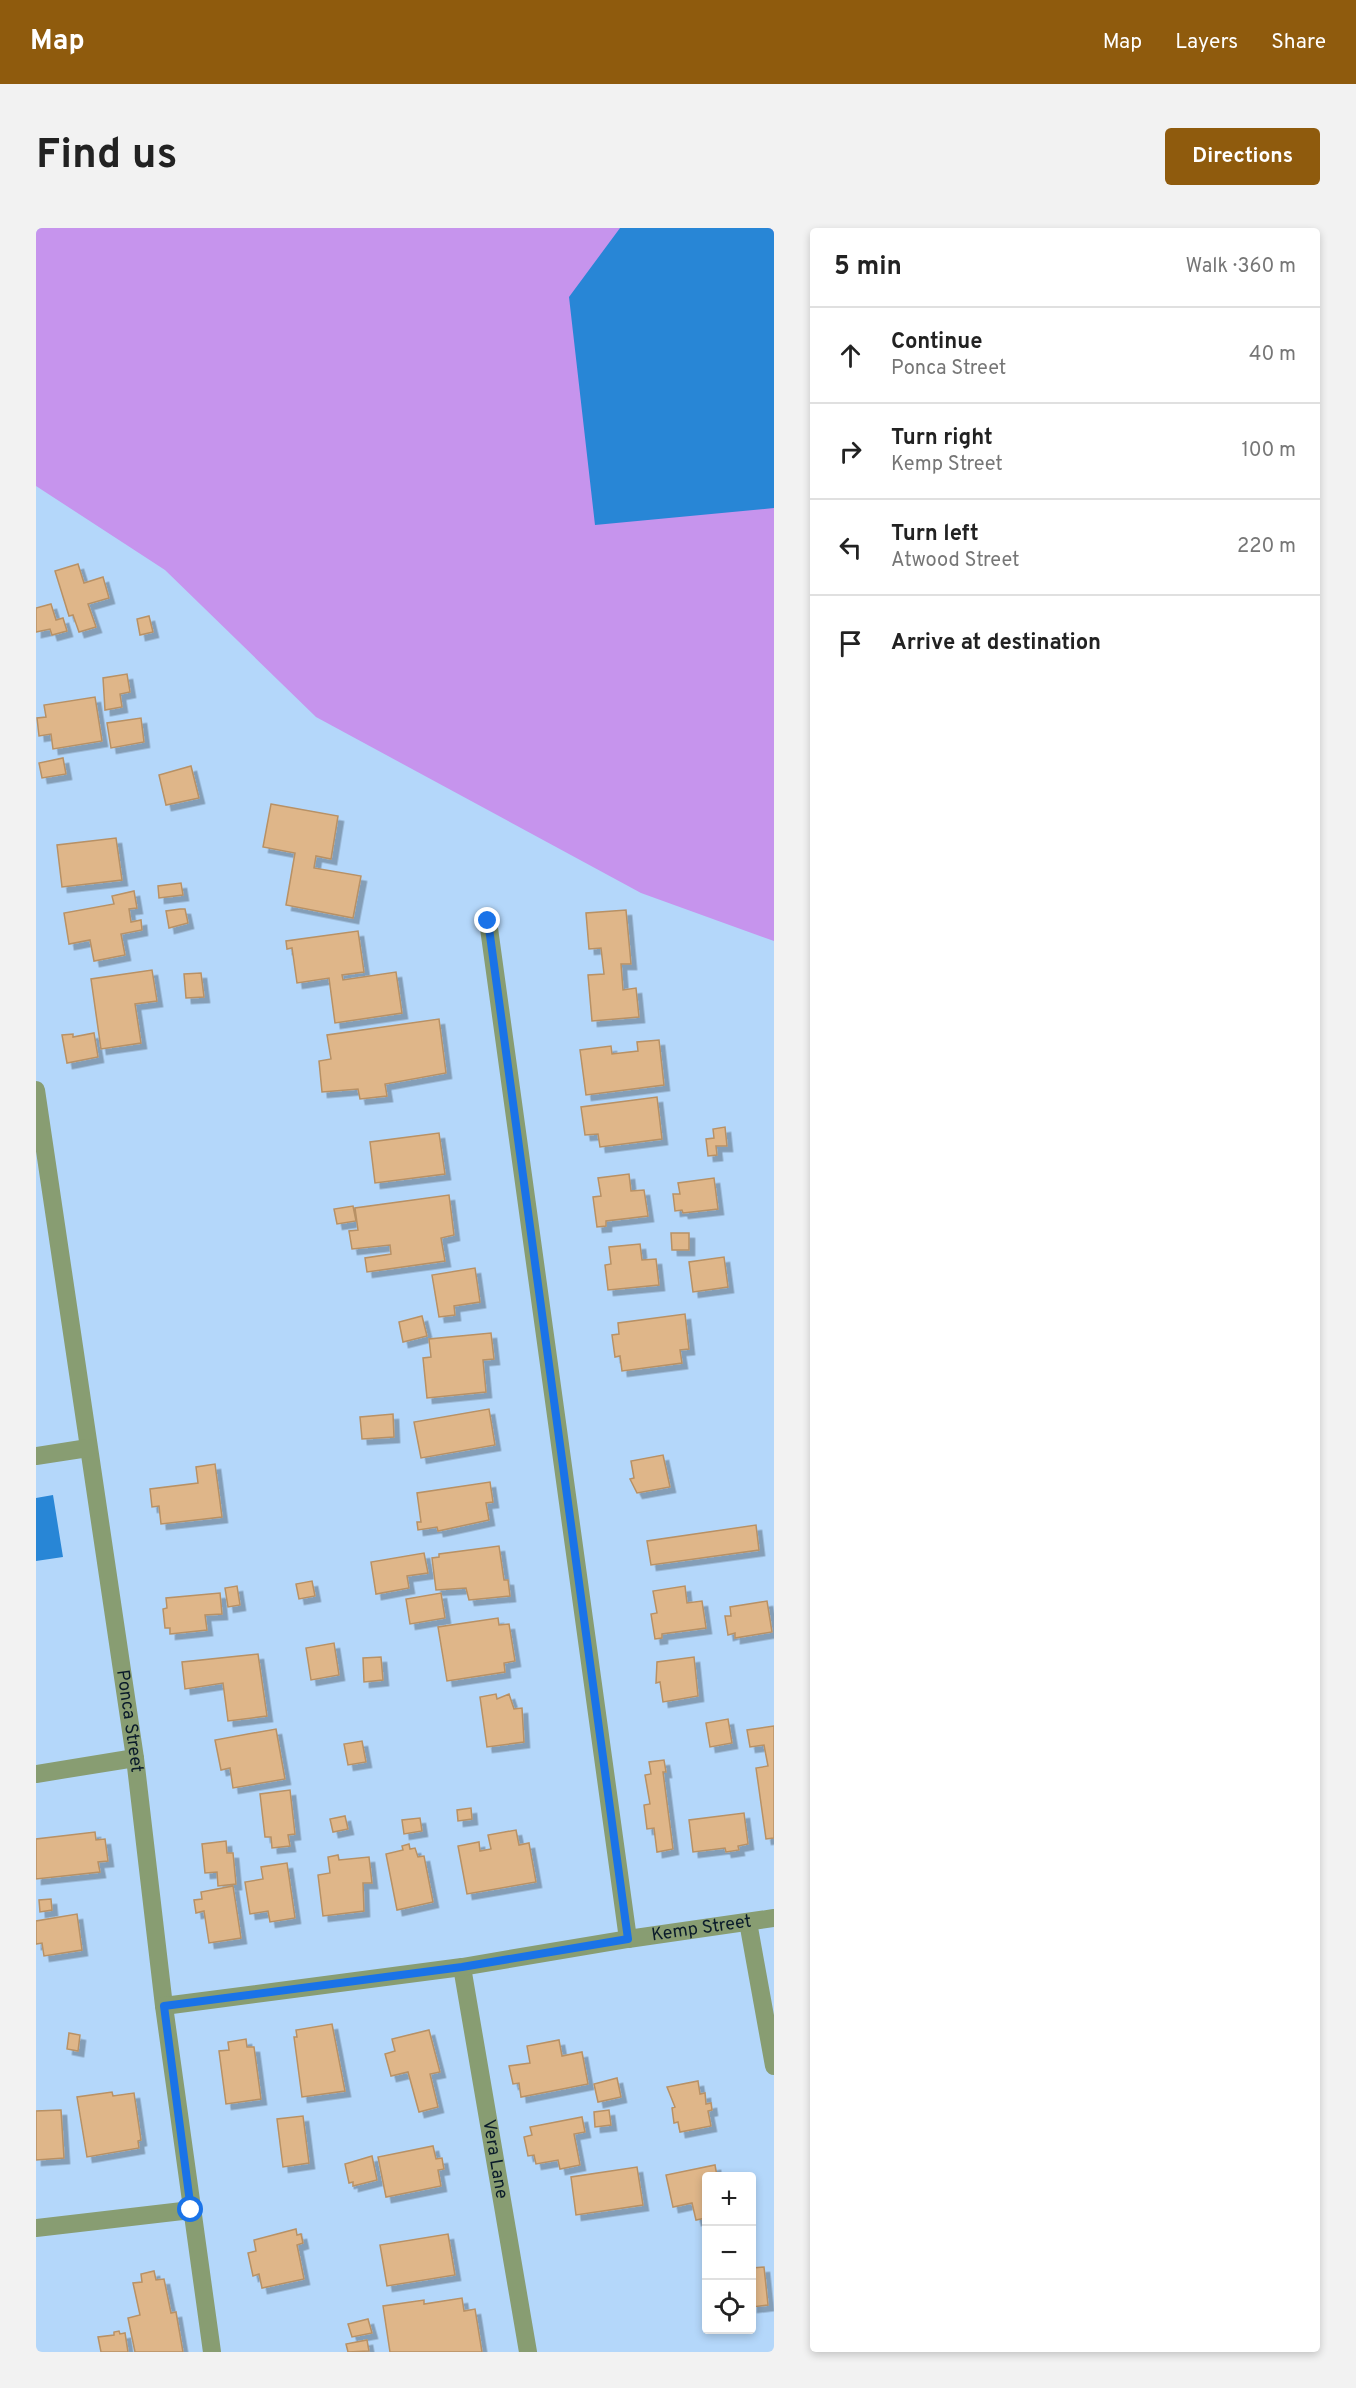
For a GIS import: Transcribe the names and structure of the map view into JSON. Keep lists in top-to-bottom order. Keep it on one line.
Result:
{"streets":{"street":["Ponca Street","Kemp Street","Vera Lane"]},"crossings":[["Ponca Street","Kemp Street"],["Kemp Street","Vera Lane"]],"page":{"header":"Map","nav":["Map","Layers","Share"],"buttons":"Directions","title":"Find us","heading":["5 min","Walk · 360 m"],"list":[["Continue","Ponca Street","40 m"],["Turn right","Kemp Street","100 m"],["Turn left","Atwood Street","220 m"],"Arrive at destination"],"map_buttons":["+","−"]}}
